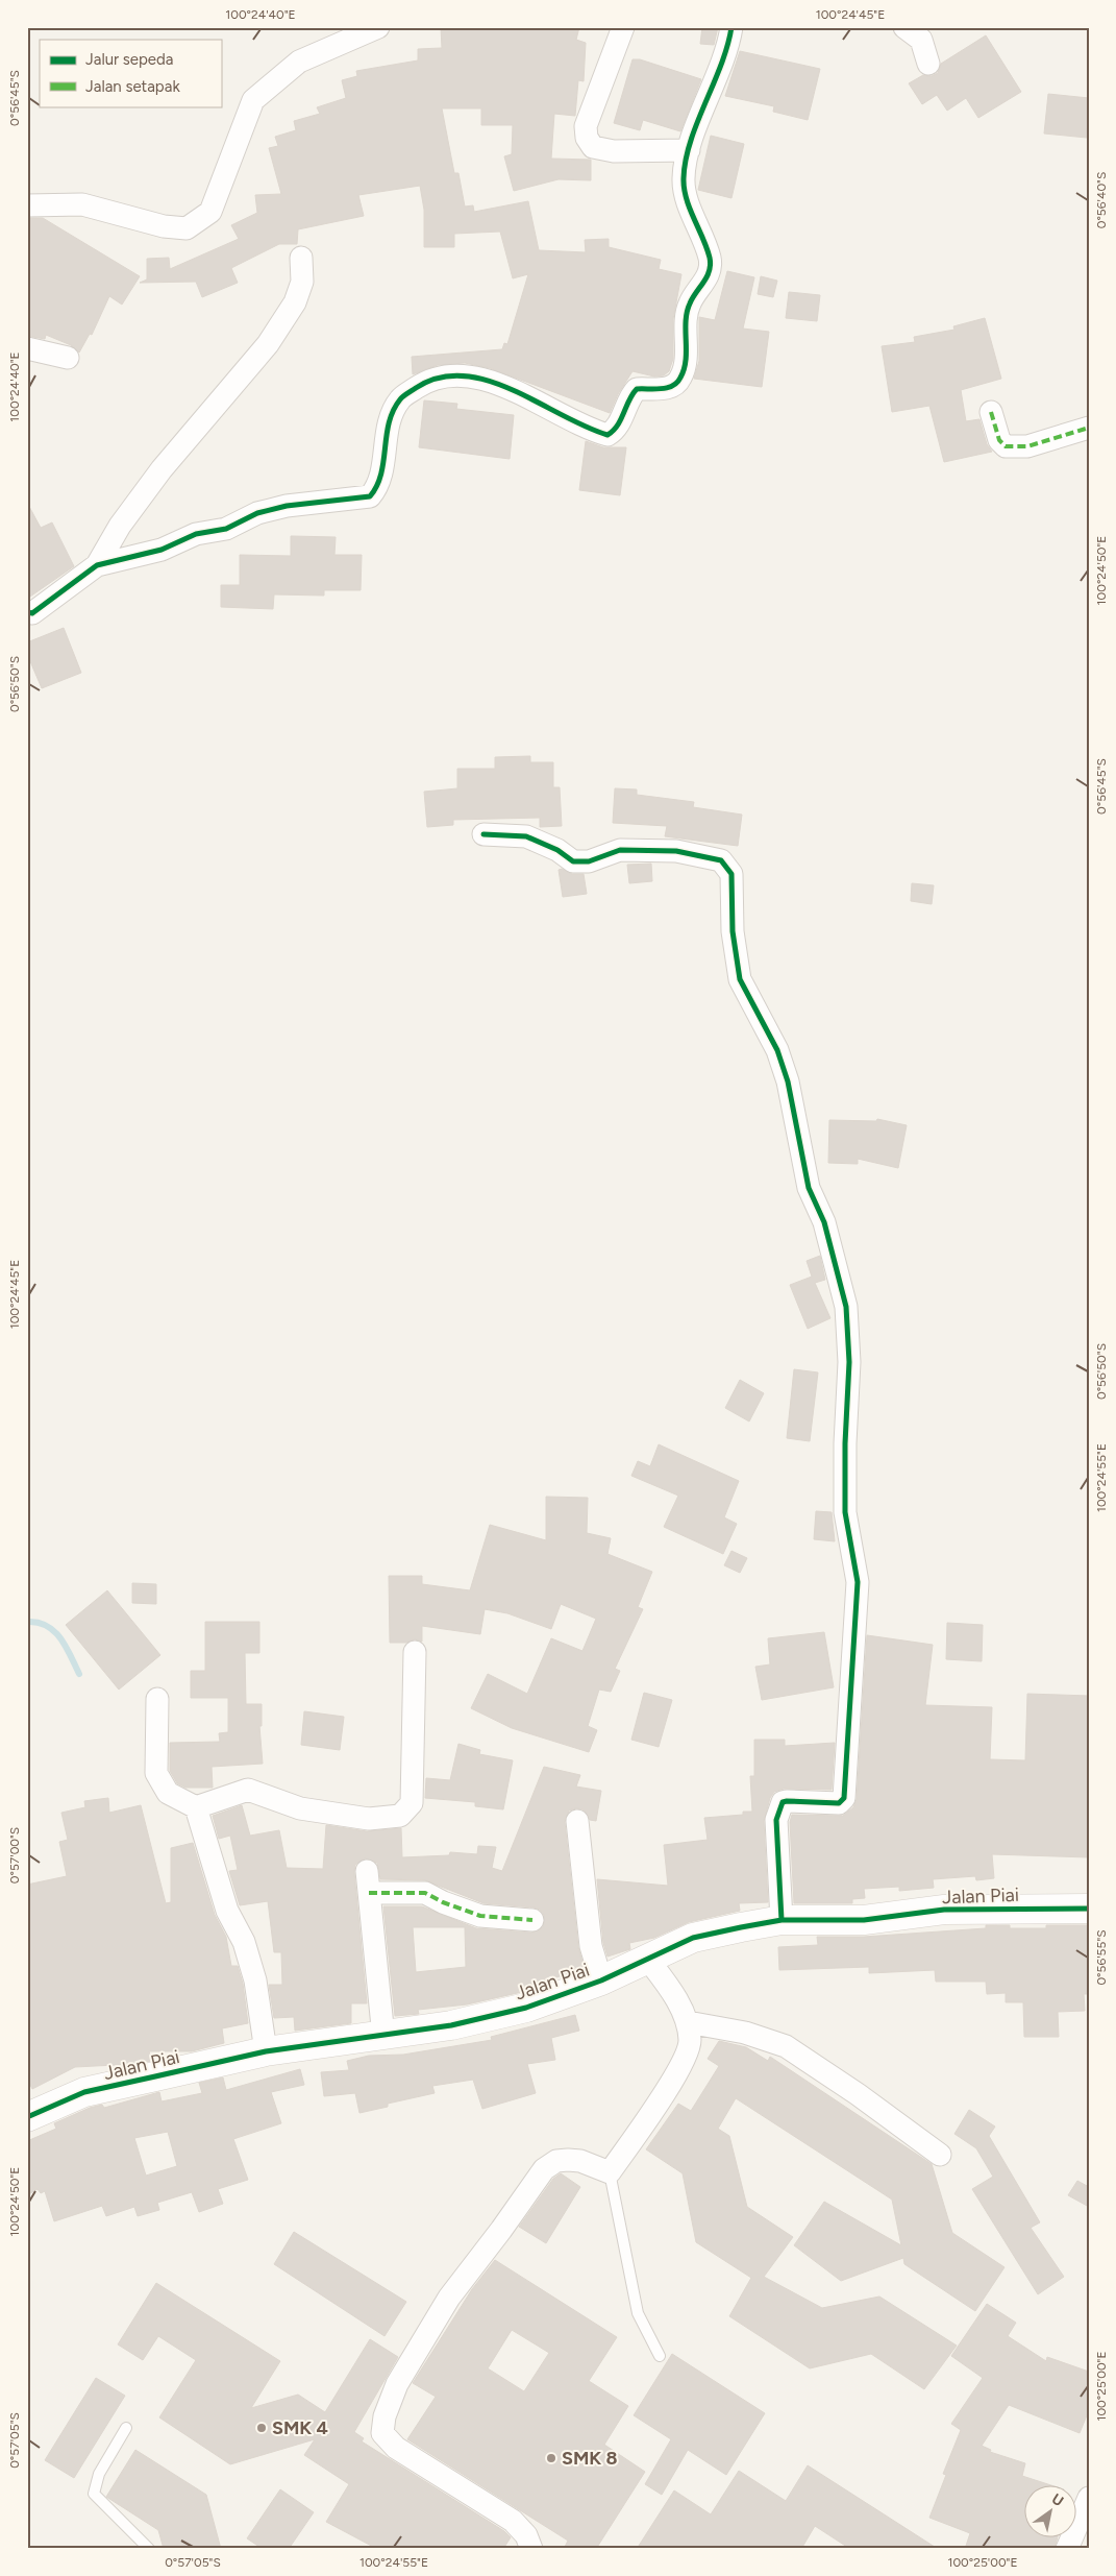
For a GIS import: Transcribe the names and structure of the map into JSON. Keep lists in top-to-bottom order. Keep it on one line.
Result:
{"streets":{"street":["Jalan Piai"]},"places":["SMK 4","SMK 8"],"legend":["Jalur sepeda","Jalan setapak"],"north":"top right","coordinates":["100°24'40\"E","100°24'45\"E","0°56'45\"S","0°56'40\"S","100°24'50\"E","0°56'50\"S","100°24'55\"E","0°57'00\"S","0°56'55\"S","100°25'00\"E","0°57'05\"S"]}
